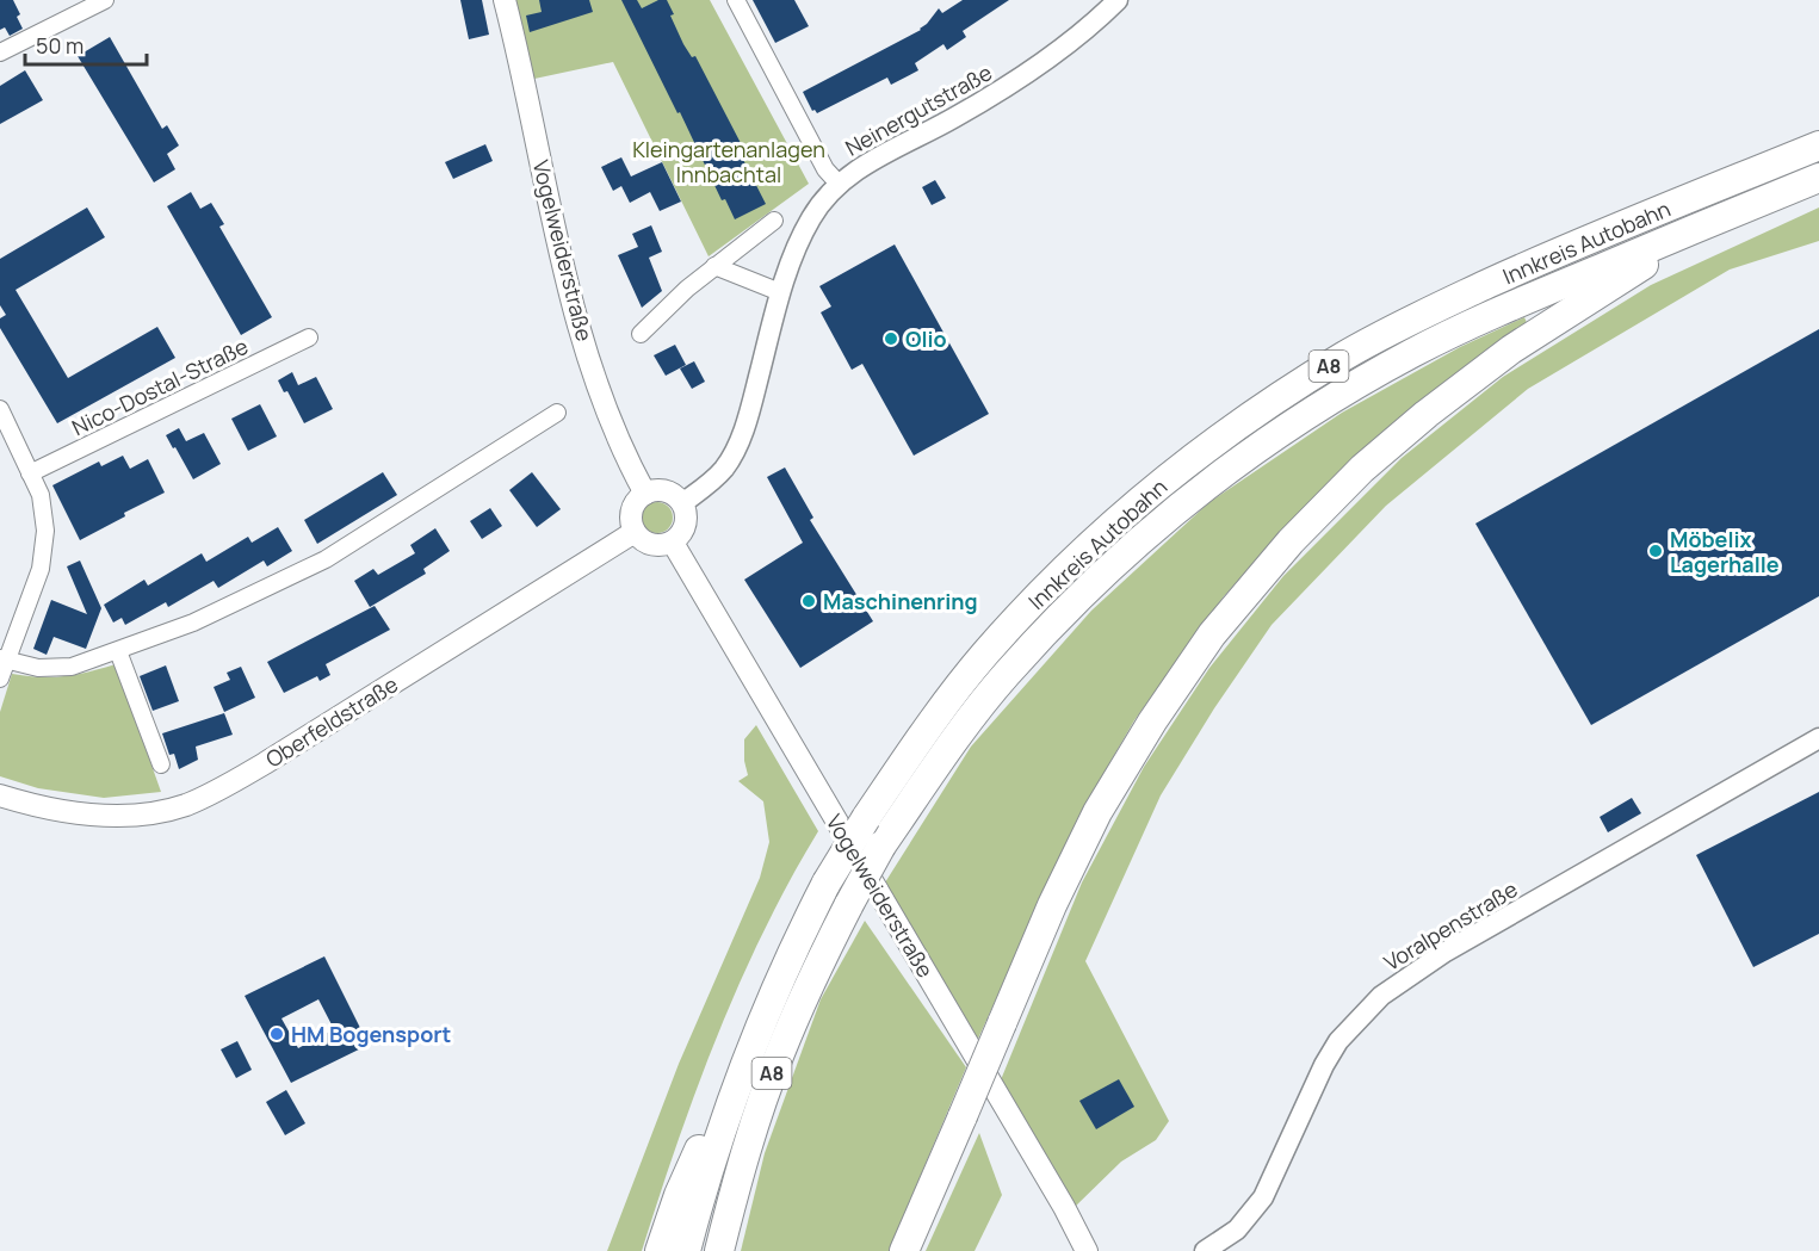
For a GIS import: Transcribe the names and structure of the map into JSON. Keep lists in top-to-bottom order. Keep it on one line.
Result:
{"streets":{"highway":["Innkreis Autobahn","A8"],"main road":["Vogelweiderstraße","Oberfeldstraße"],"street":["Neinergutstraße","Nico-Dostal-Straße","Voralpenstraße"]},"crossings":[["Neinergutstraße","Vogelweiderstraße"],["Neinergutstraße","Oberfeldstraße"],["Vogelweiderstraße","Oberfeldstraße"]],"parks":["Kleingartenanlagen Innbachtal"],"places":["Olio","Möbelix Lagerhalle","Maschinenring","HM Bogensport"],"scale_bar":"50 m"}
